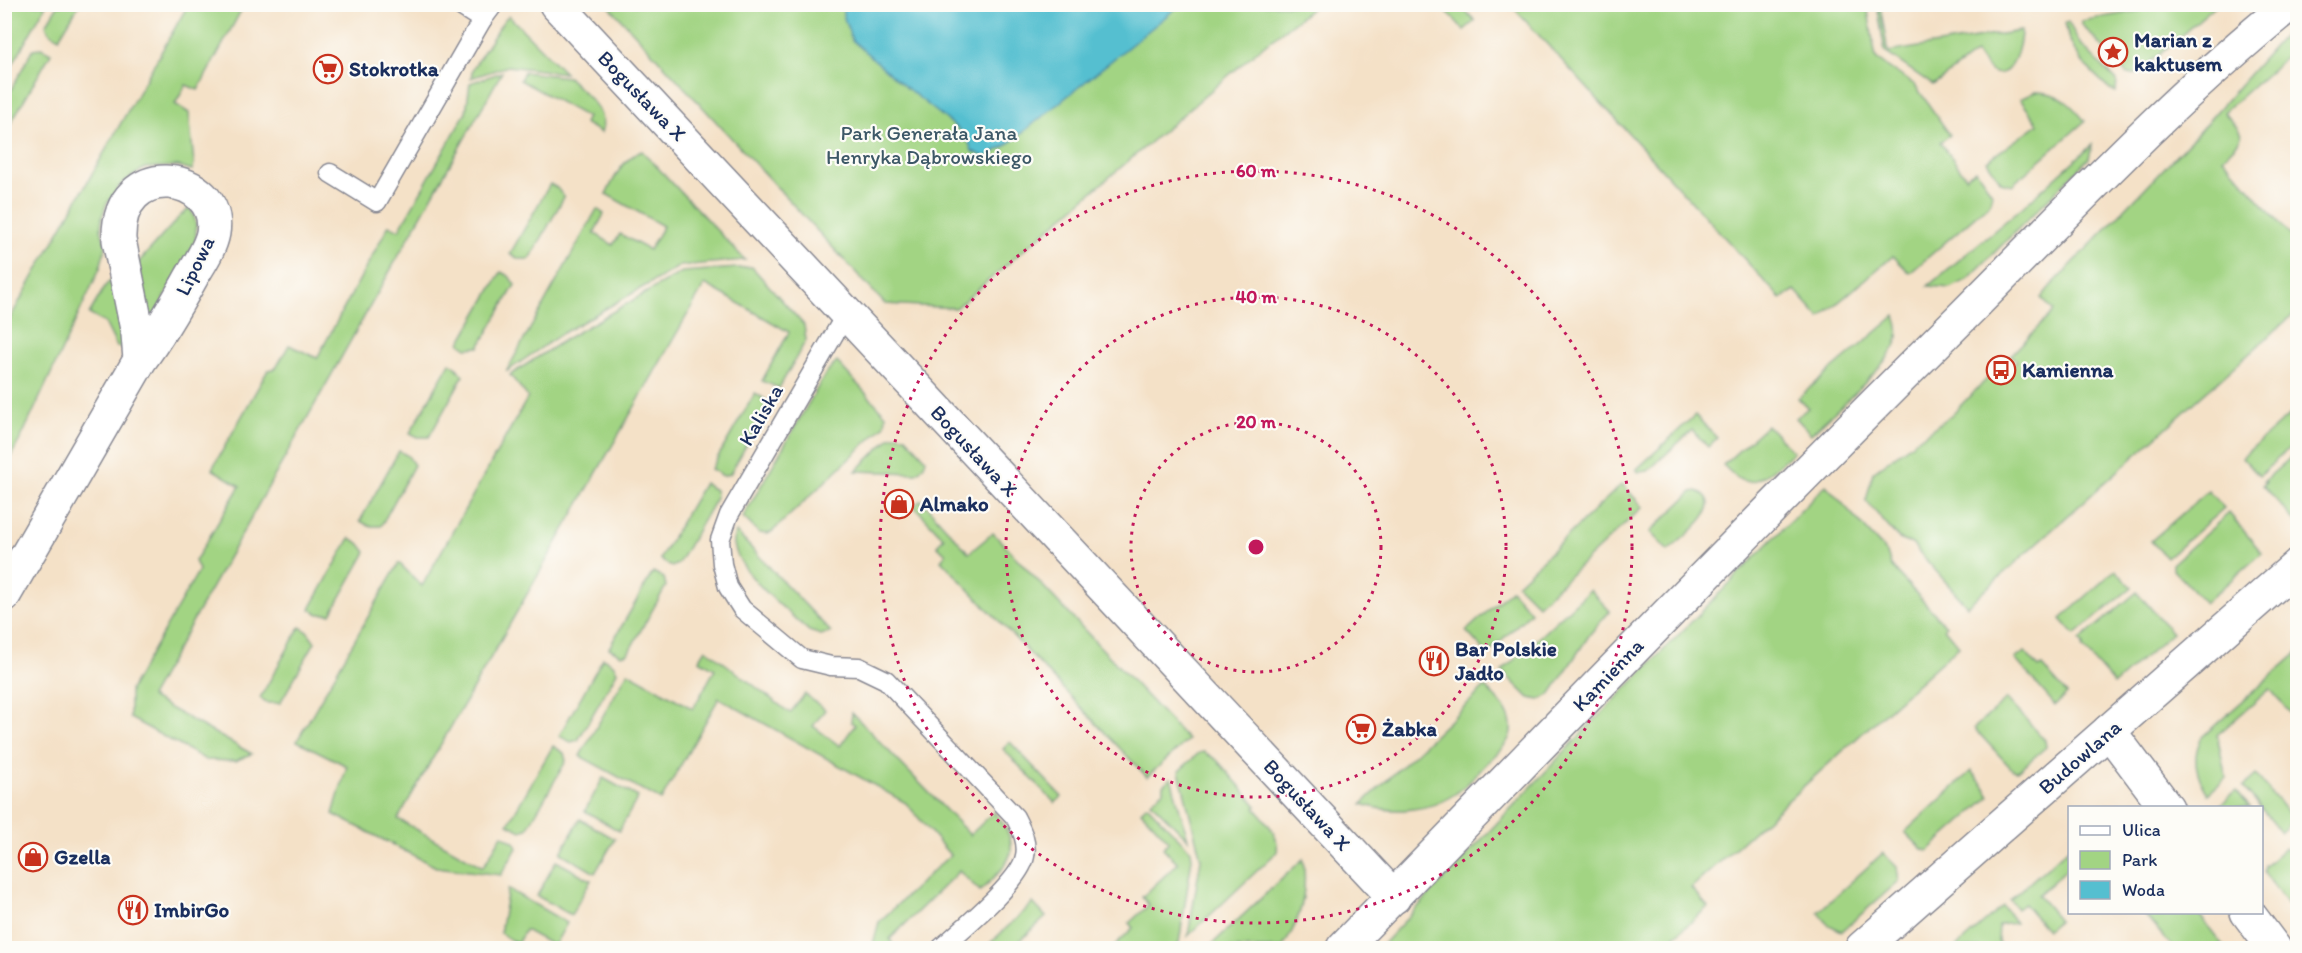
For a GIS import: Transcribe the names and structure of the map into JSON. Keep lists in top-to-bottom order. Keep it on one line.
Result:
{"streets":{"street":["Bogusława X","Lipowa","Kamienna","Budowlana"],"lane":["Kaliska"]},"crossings":[["Bogusława X","Kaliska"],["Bogusława X","Kamienna"]],"parks":["Park Generała Jana Henryka Dąbrowskiego"],"places":{"place":["Marian z kaktusem"],"supermarket":["Stokrotka","Żabka"],"bus stop":["Kamienna"],"shop":["Almako","Gzella"],"restaurant":["Bar Polskie Jadło","ImbirGo"]},"legend":["Ulica","Park","Woda"],"rings":["60 m","40 m","20 m"]}
